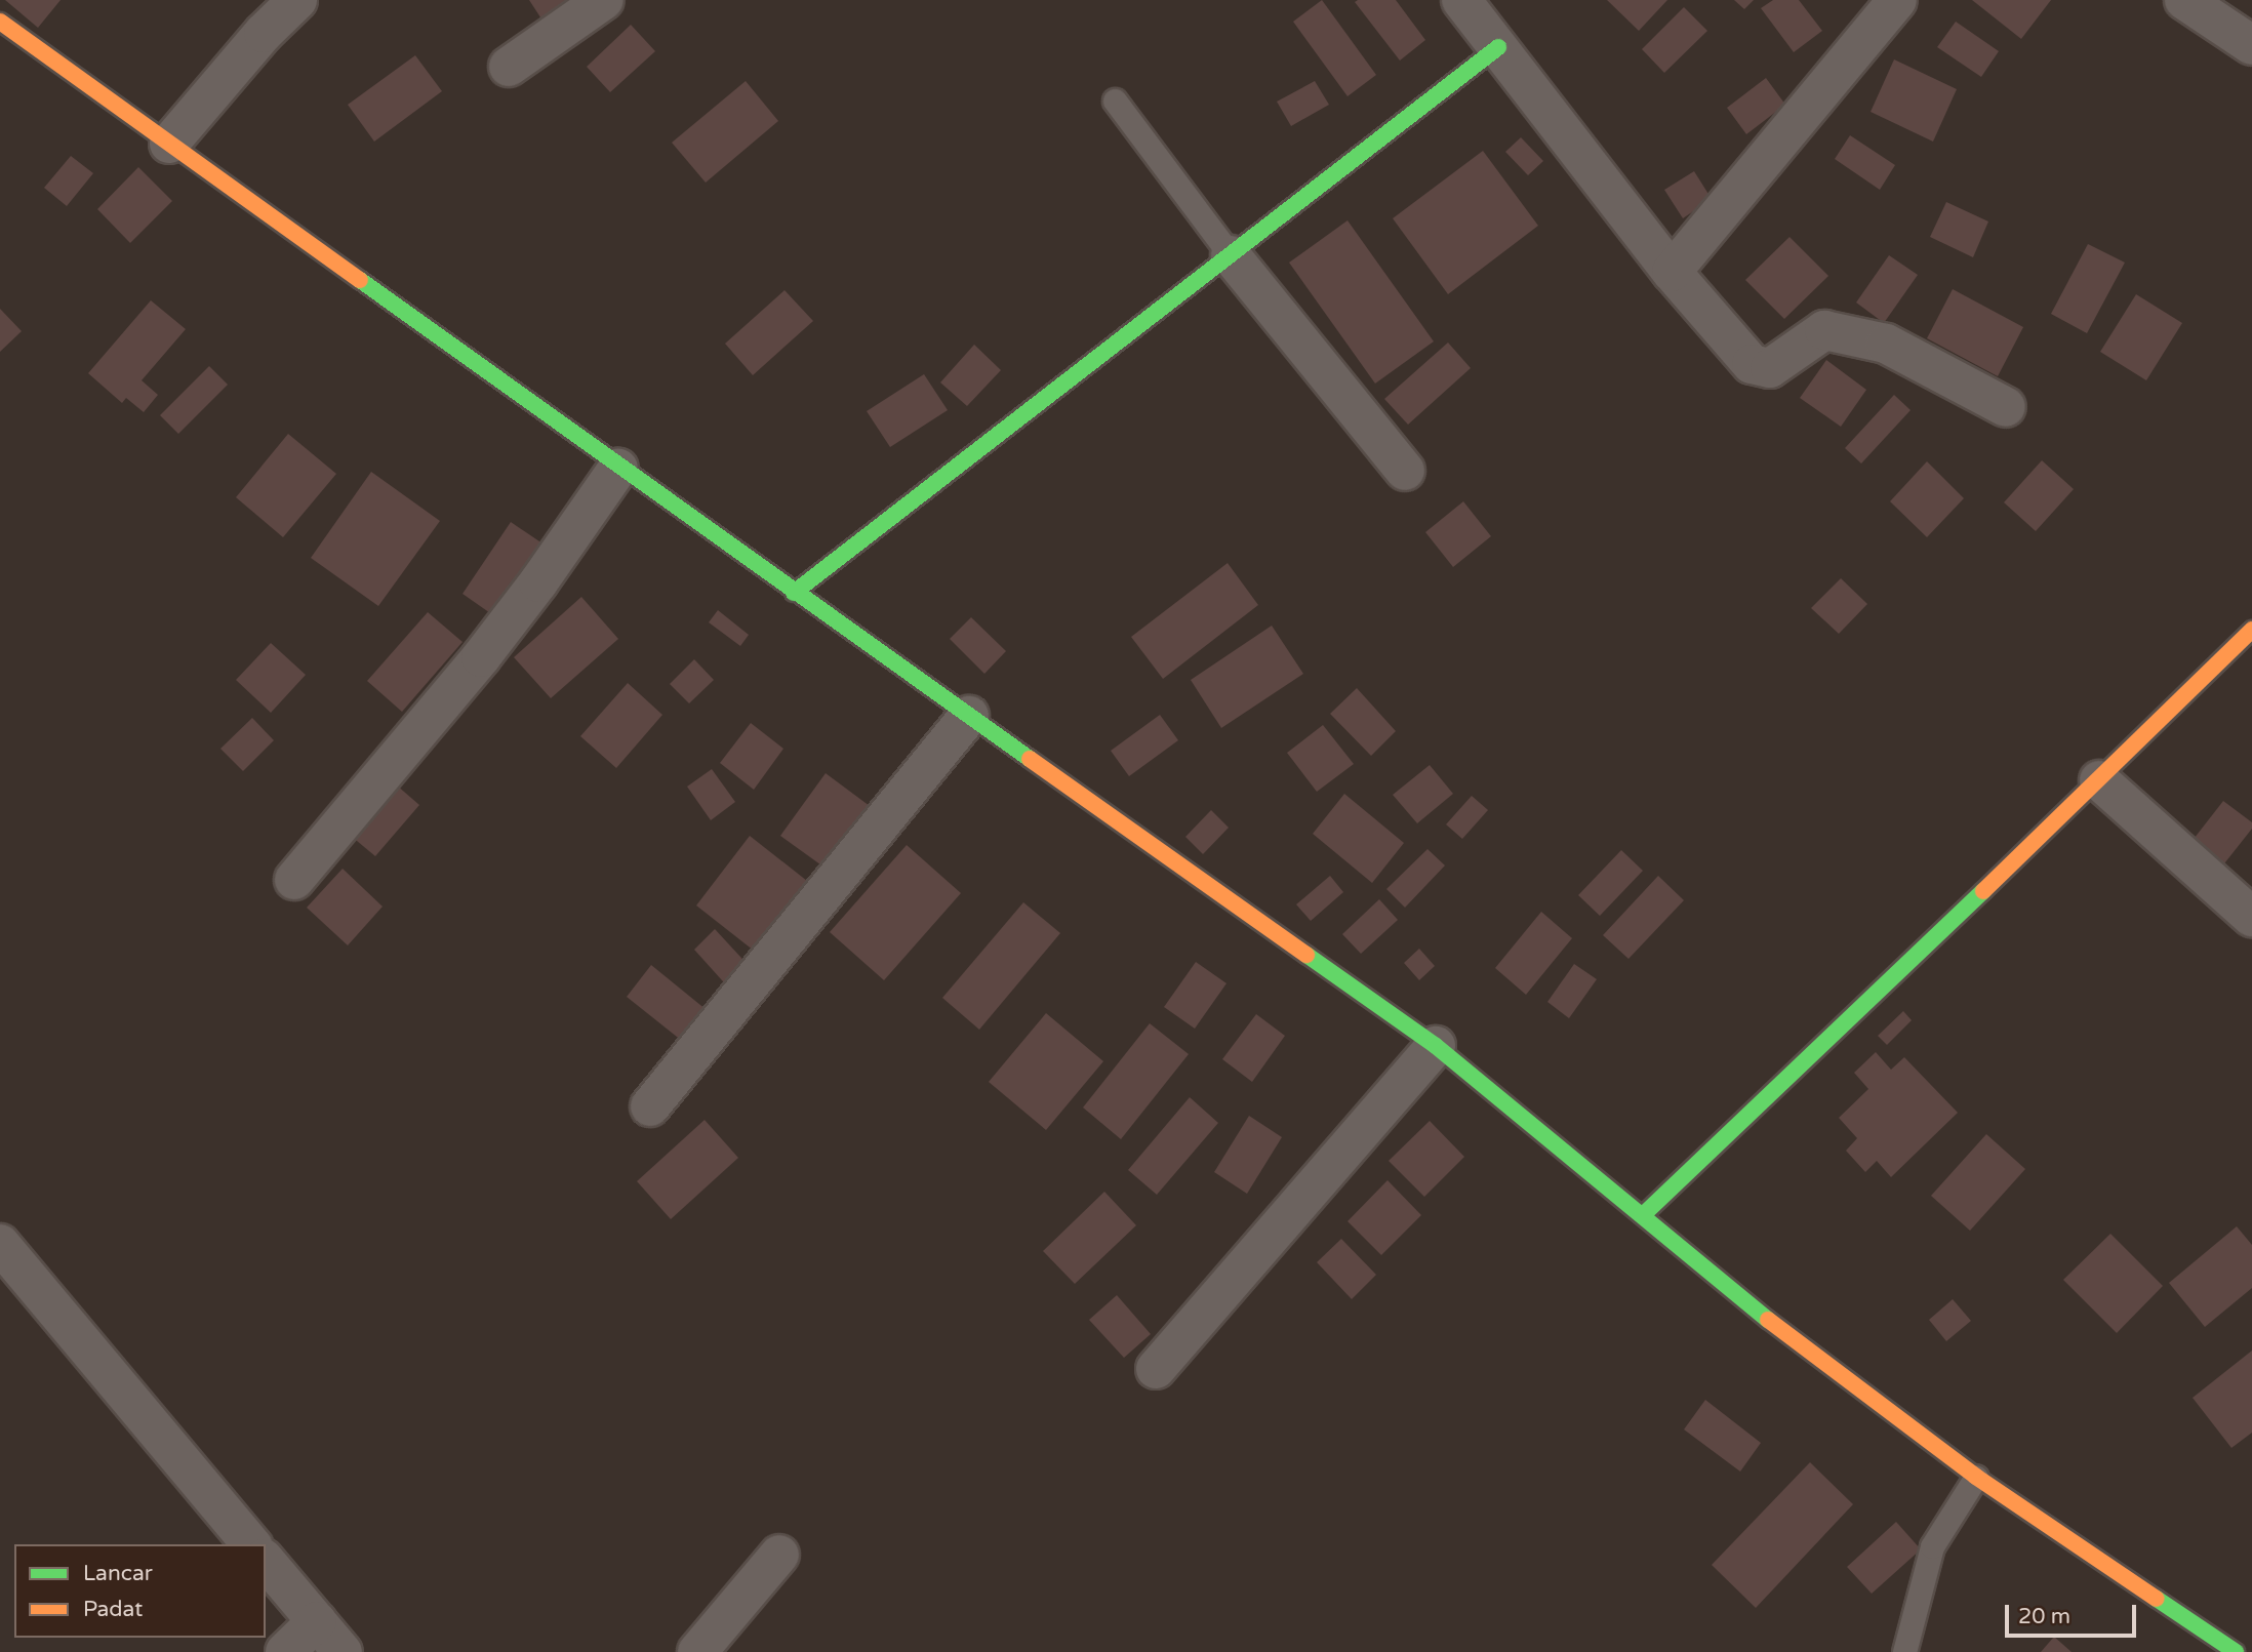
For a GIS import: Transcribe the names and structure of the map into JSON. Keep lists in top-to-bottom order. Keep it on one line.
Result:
{"legend":["Lancar","Padat"],"scale_bar":"20 m"}
